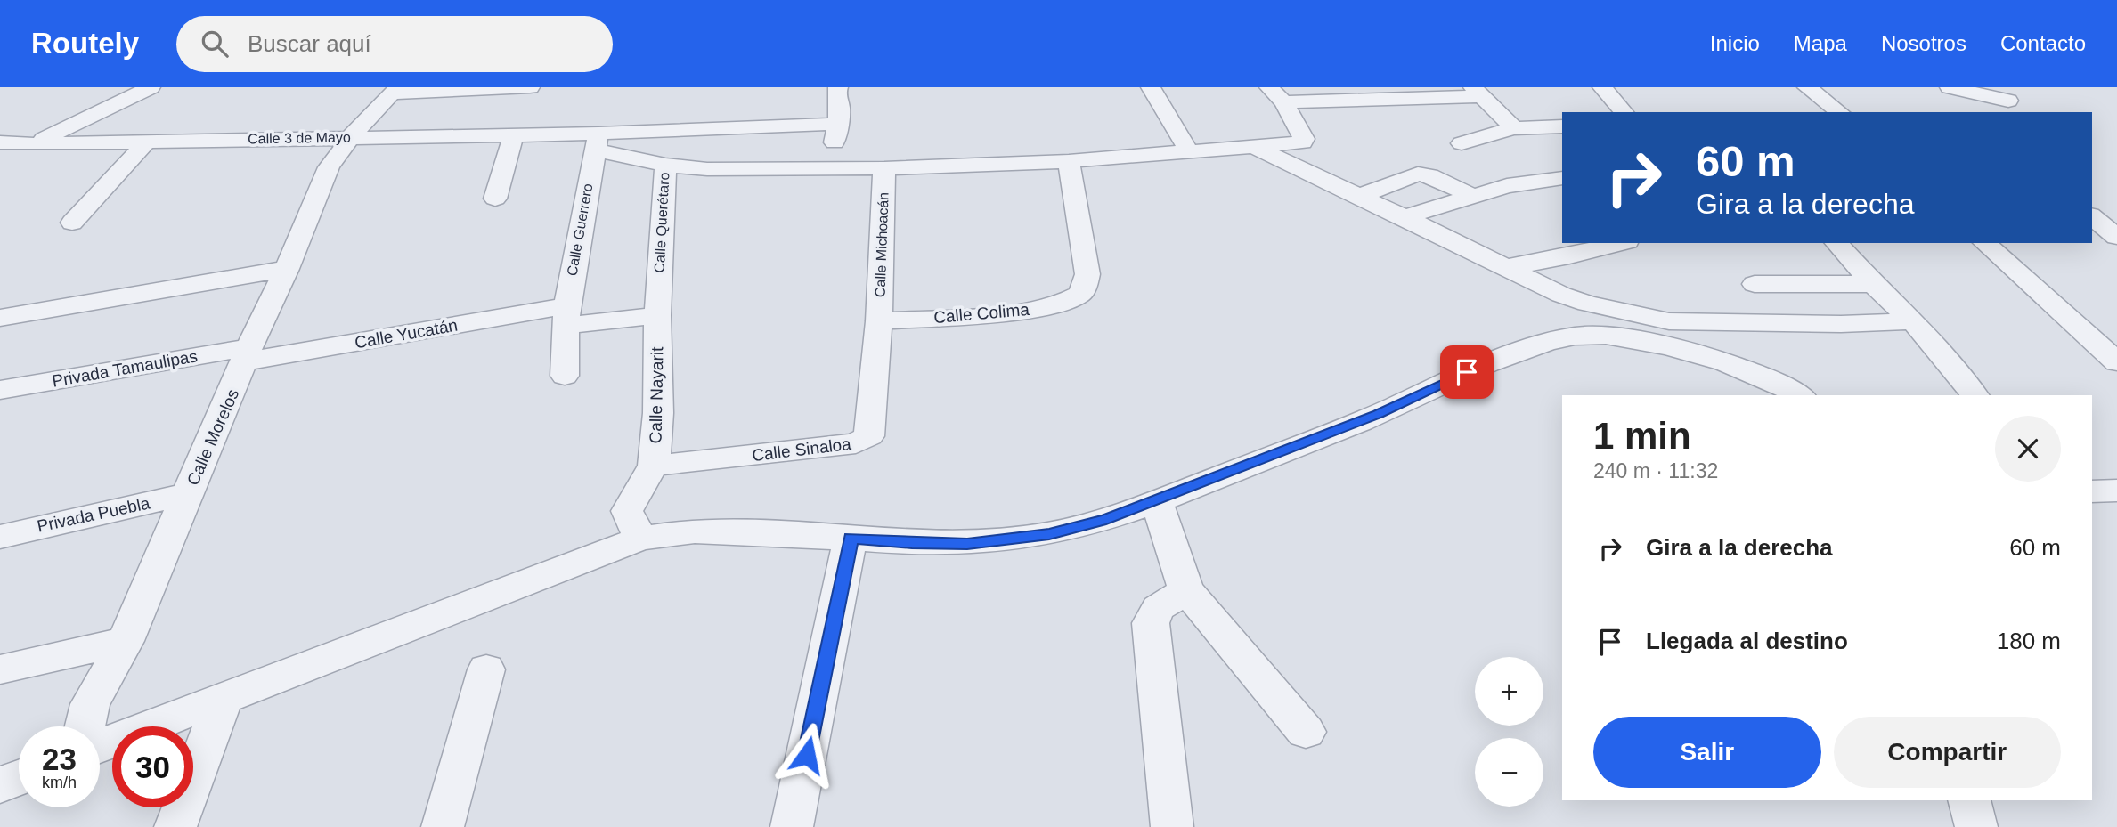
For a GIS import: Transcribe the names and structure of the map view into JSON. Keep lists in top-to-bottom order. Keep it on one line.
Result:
{"streets":{"street":["Calle 3 de Mayo","Calle Querétaro","Calle Guerrero","Calle Michoacán","Calle Colima","Calle Yucatán","Privada Tamaulipas","Calle Nayarit","Calle Morelos","Calle Sinaloa","Privada Puebla"]},"crossings":[["Calle 3 de Mayo","Calle Querétaro"],["Calle 3 de Mayo","Calle Guerrero"],["Calle 3 de Mayo","Calle Morelos"],["Calle Querétaro","Calle Guerrero"],["Calle Querétaro","Calle Yucatán"],["Calle Querétaro","Calle Nayarit"],["Calle Guerrero","Calle Yucatán"],["Calle Michoacán","Calle Colima"],["Calle Michoacán","Calle Sinaloa"],["Calle Colima","Calle Sinaloa"],["Calle Yucatán","Privada Tamaulipas"],["Calle Yucatán","Calle Nayarit"],["Calle Yucatán","Calle Morelos"],["Privada Tamaulipas","Calle Morelos"],["Calle Nayarit","Calle Sinaloa"],["Calle Morelos","Privada Puebla"]],"page":{"header":"Routely","search":"Buscar aquí","nav":["Inicio","Mapa","Nosotros","Contacto"],"turn":["60 m","Gira a la derecha"],"heading":["1 min","240 m · 11:32"],"list":[{"name":"Gira a la derecha","value":"60 m"},{"name":"Llegada al destino","value":"180 m"}],"map_buttons":["+","−"],"buttons":["Salir","Compartir"],"speed":"23 km/h","limit":"30"}}
